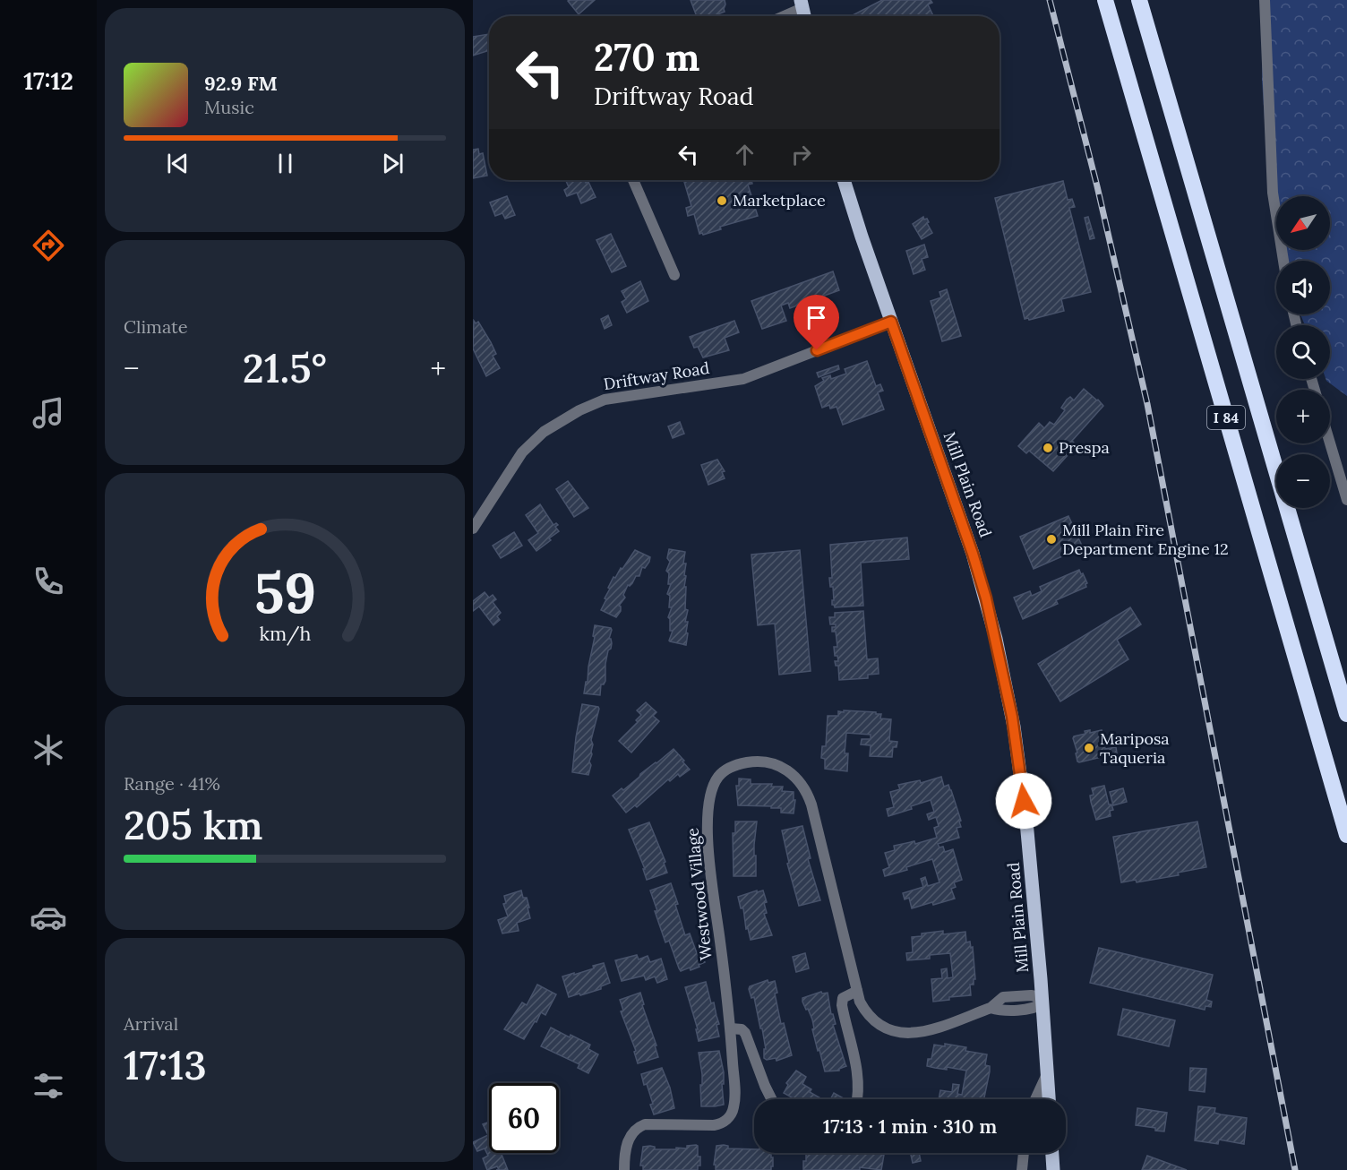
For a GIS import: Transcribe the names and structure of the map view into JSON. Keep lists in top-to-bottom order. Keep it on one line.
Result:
{"streets":{"highway":["I 84"],"main road":["Mill Plain Road"],"street":["Driftway Road","Westwood Village"]},"crossings":[["Driftway Road","Mill Plain Road"],["Mill Plain Road","Westwood Village"]],"places":["Marketplace","Prespa","Mill Plain Fire Department Engine 12","Mariposa Taqueria"],"north":"bottom left","page":{"tabs":"17:12","turn":["270 m","Driftway Road"],"song":["92.9 FM","Music"],"map_buttons":["+","−"],"tile":["Climate",["Range · 41%","205 km"],["Arrival","17:13"]],"heat":["−","21.5°","+"],"limit":"60","trip":"17:13 · 1 min · 310 m","gauge":["59","km/h"]}}
